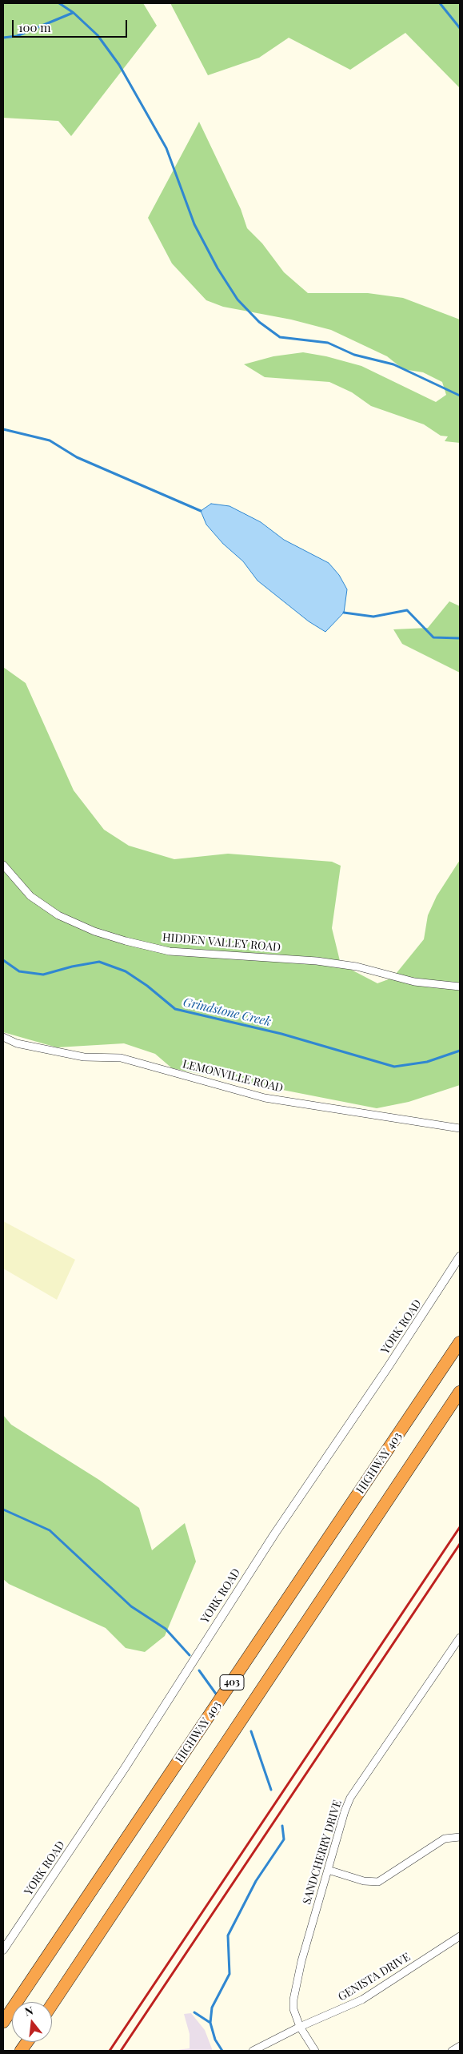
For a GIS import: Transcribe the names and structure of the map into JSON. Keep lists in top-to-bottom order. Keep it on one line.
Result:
{"streets":{"highway":["HIGHWAY 403","403"],"street":["HIDDEN VALLEY ROAD","LEMONVILLE ROAD","YORK ROAD","SANDCHERRY DRIVE","GENISTA DRIVE"]},"crossings":[["SANDCHERRY DRIVE","GENISTA DRIVE"]],"water":["Grindstone Creek"],"scale_bar":"100 m","north":"top"}
